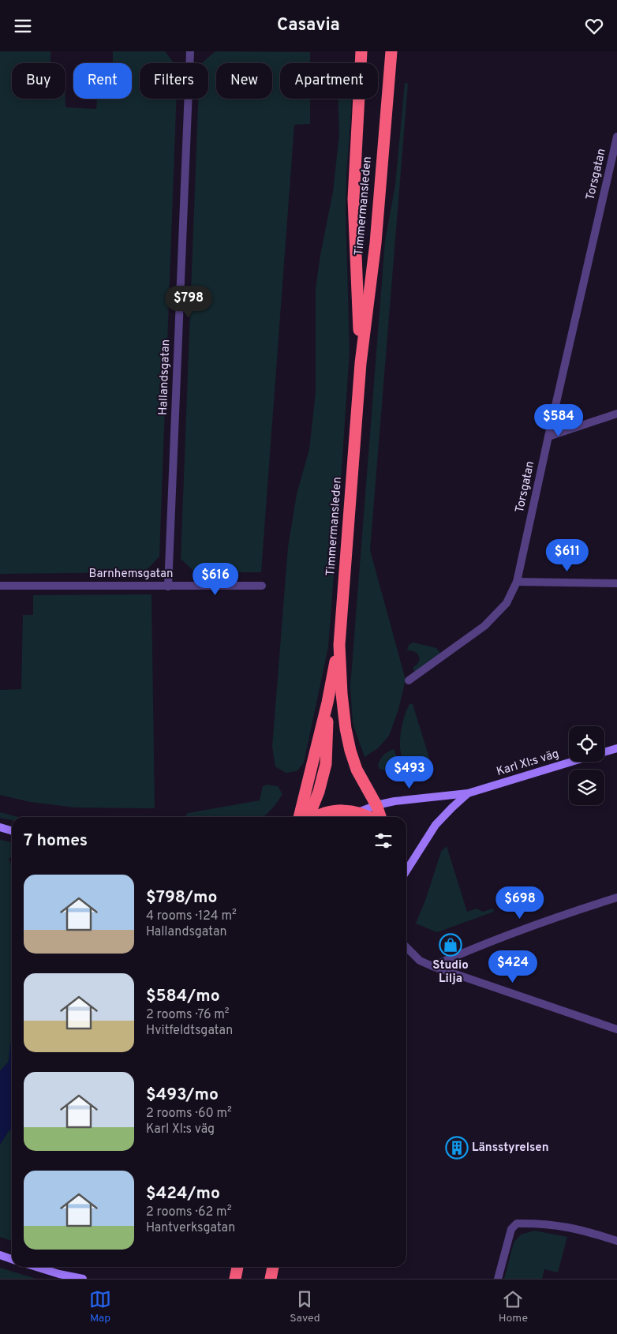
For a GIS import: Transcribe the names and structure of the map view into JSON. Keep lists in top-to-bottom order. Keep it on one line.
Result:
{"streets":{"highway":["Timmermansleden"],"street":["Torsgatan","Hallandsgatan","Barnhemsgatan","Karl XI:s väg"]},"crossings":[["Timmermansleden","Karl XI:s väg"],["Hallandsgatan","Barnhemsgatan"]],"places":{"shop":["Studio Lilja"],"building":["Länsstyrelsen"]},"page":{"header":"Casavia","chip":["Buy","Rent","Filters","New","Apartment"],"price":["$798","$584","$611","$616","$493","$698","$424"],"heading":"7 homes","list":[{"name":"$798/mo","note":"4 rooms · 124 m² · Hallandsgatan"},{"name":"$584/mo","note":"2 rooms · 76 m² · Hvitfeldtsgatan"},{"name":"$493/mo","note":"2 rooms · 60 m² · Karl XI:s väg"},{"name":"$424/mo","note":"2 rooms · 62 m² · Hantverksgatan"}],"tabs":["Map","Saved","Home"]}}
